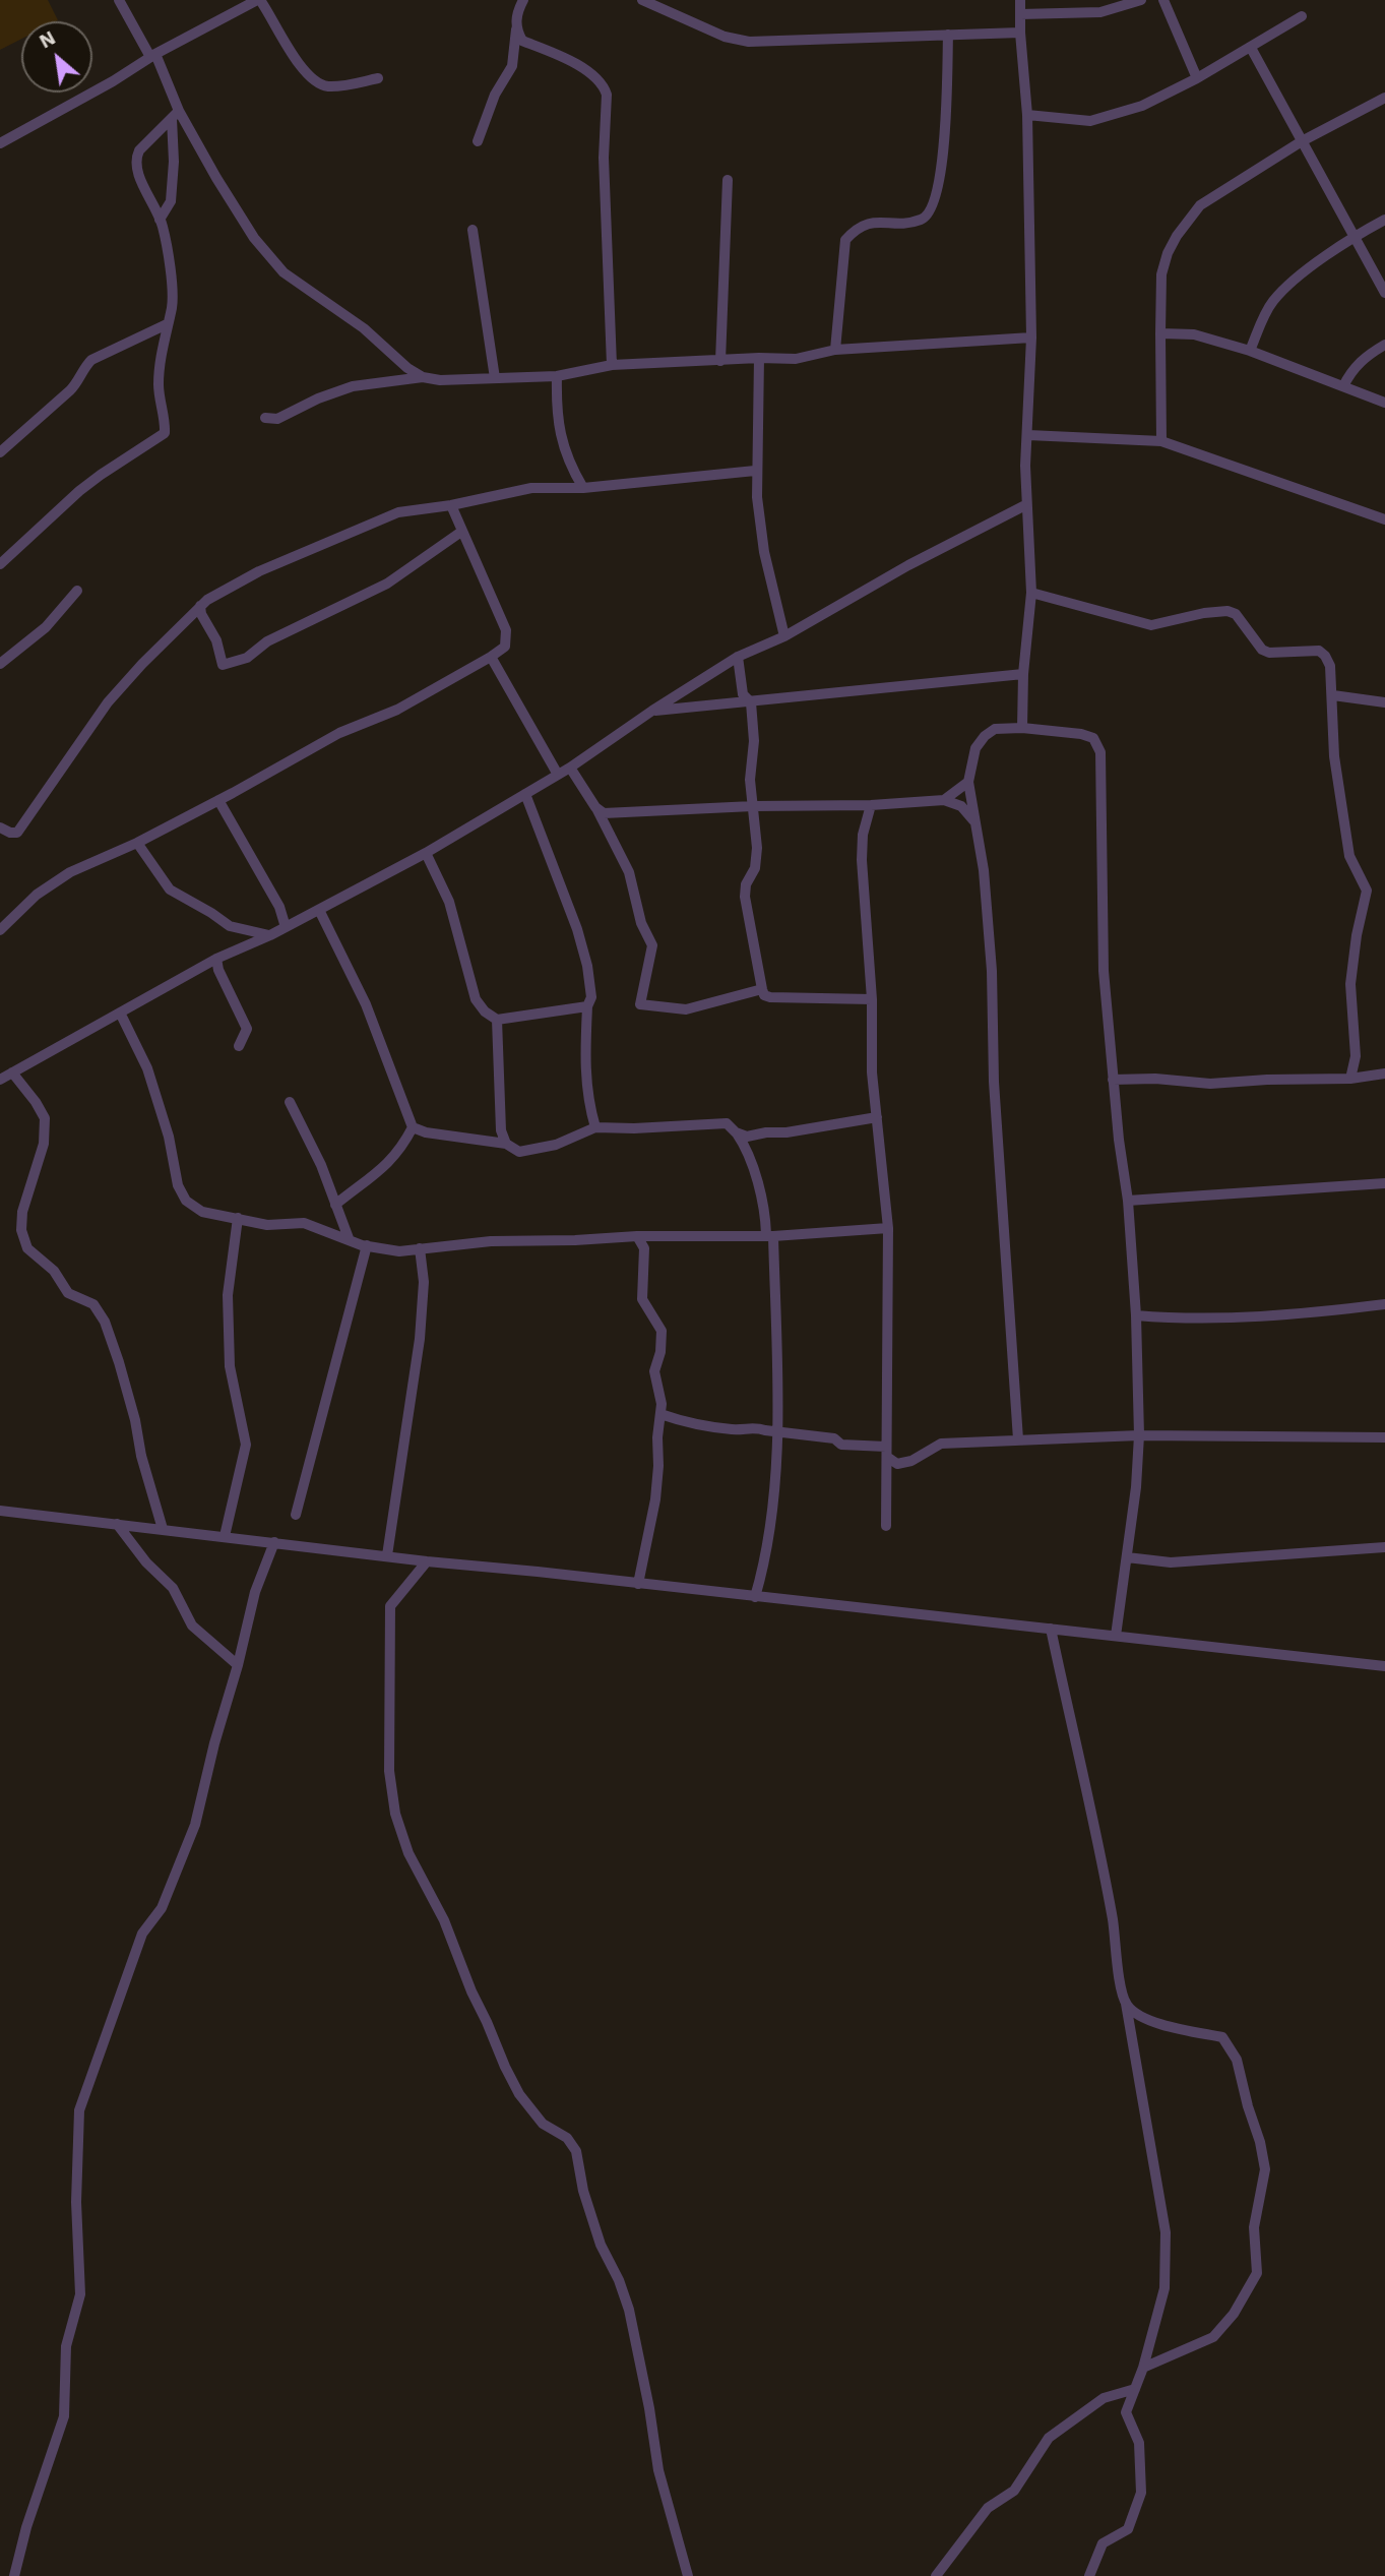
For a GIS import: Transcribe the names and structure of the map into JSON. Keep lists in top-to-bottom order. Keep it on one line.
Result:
{"north":"top left"}
